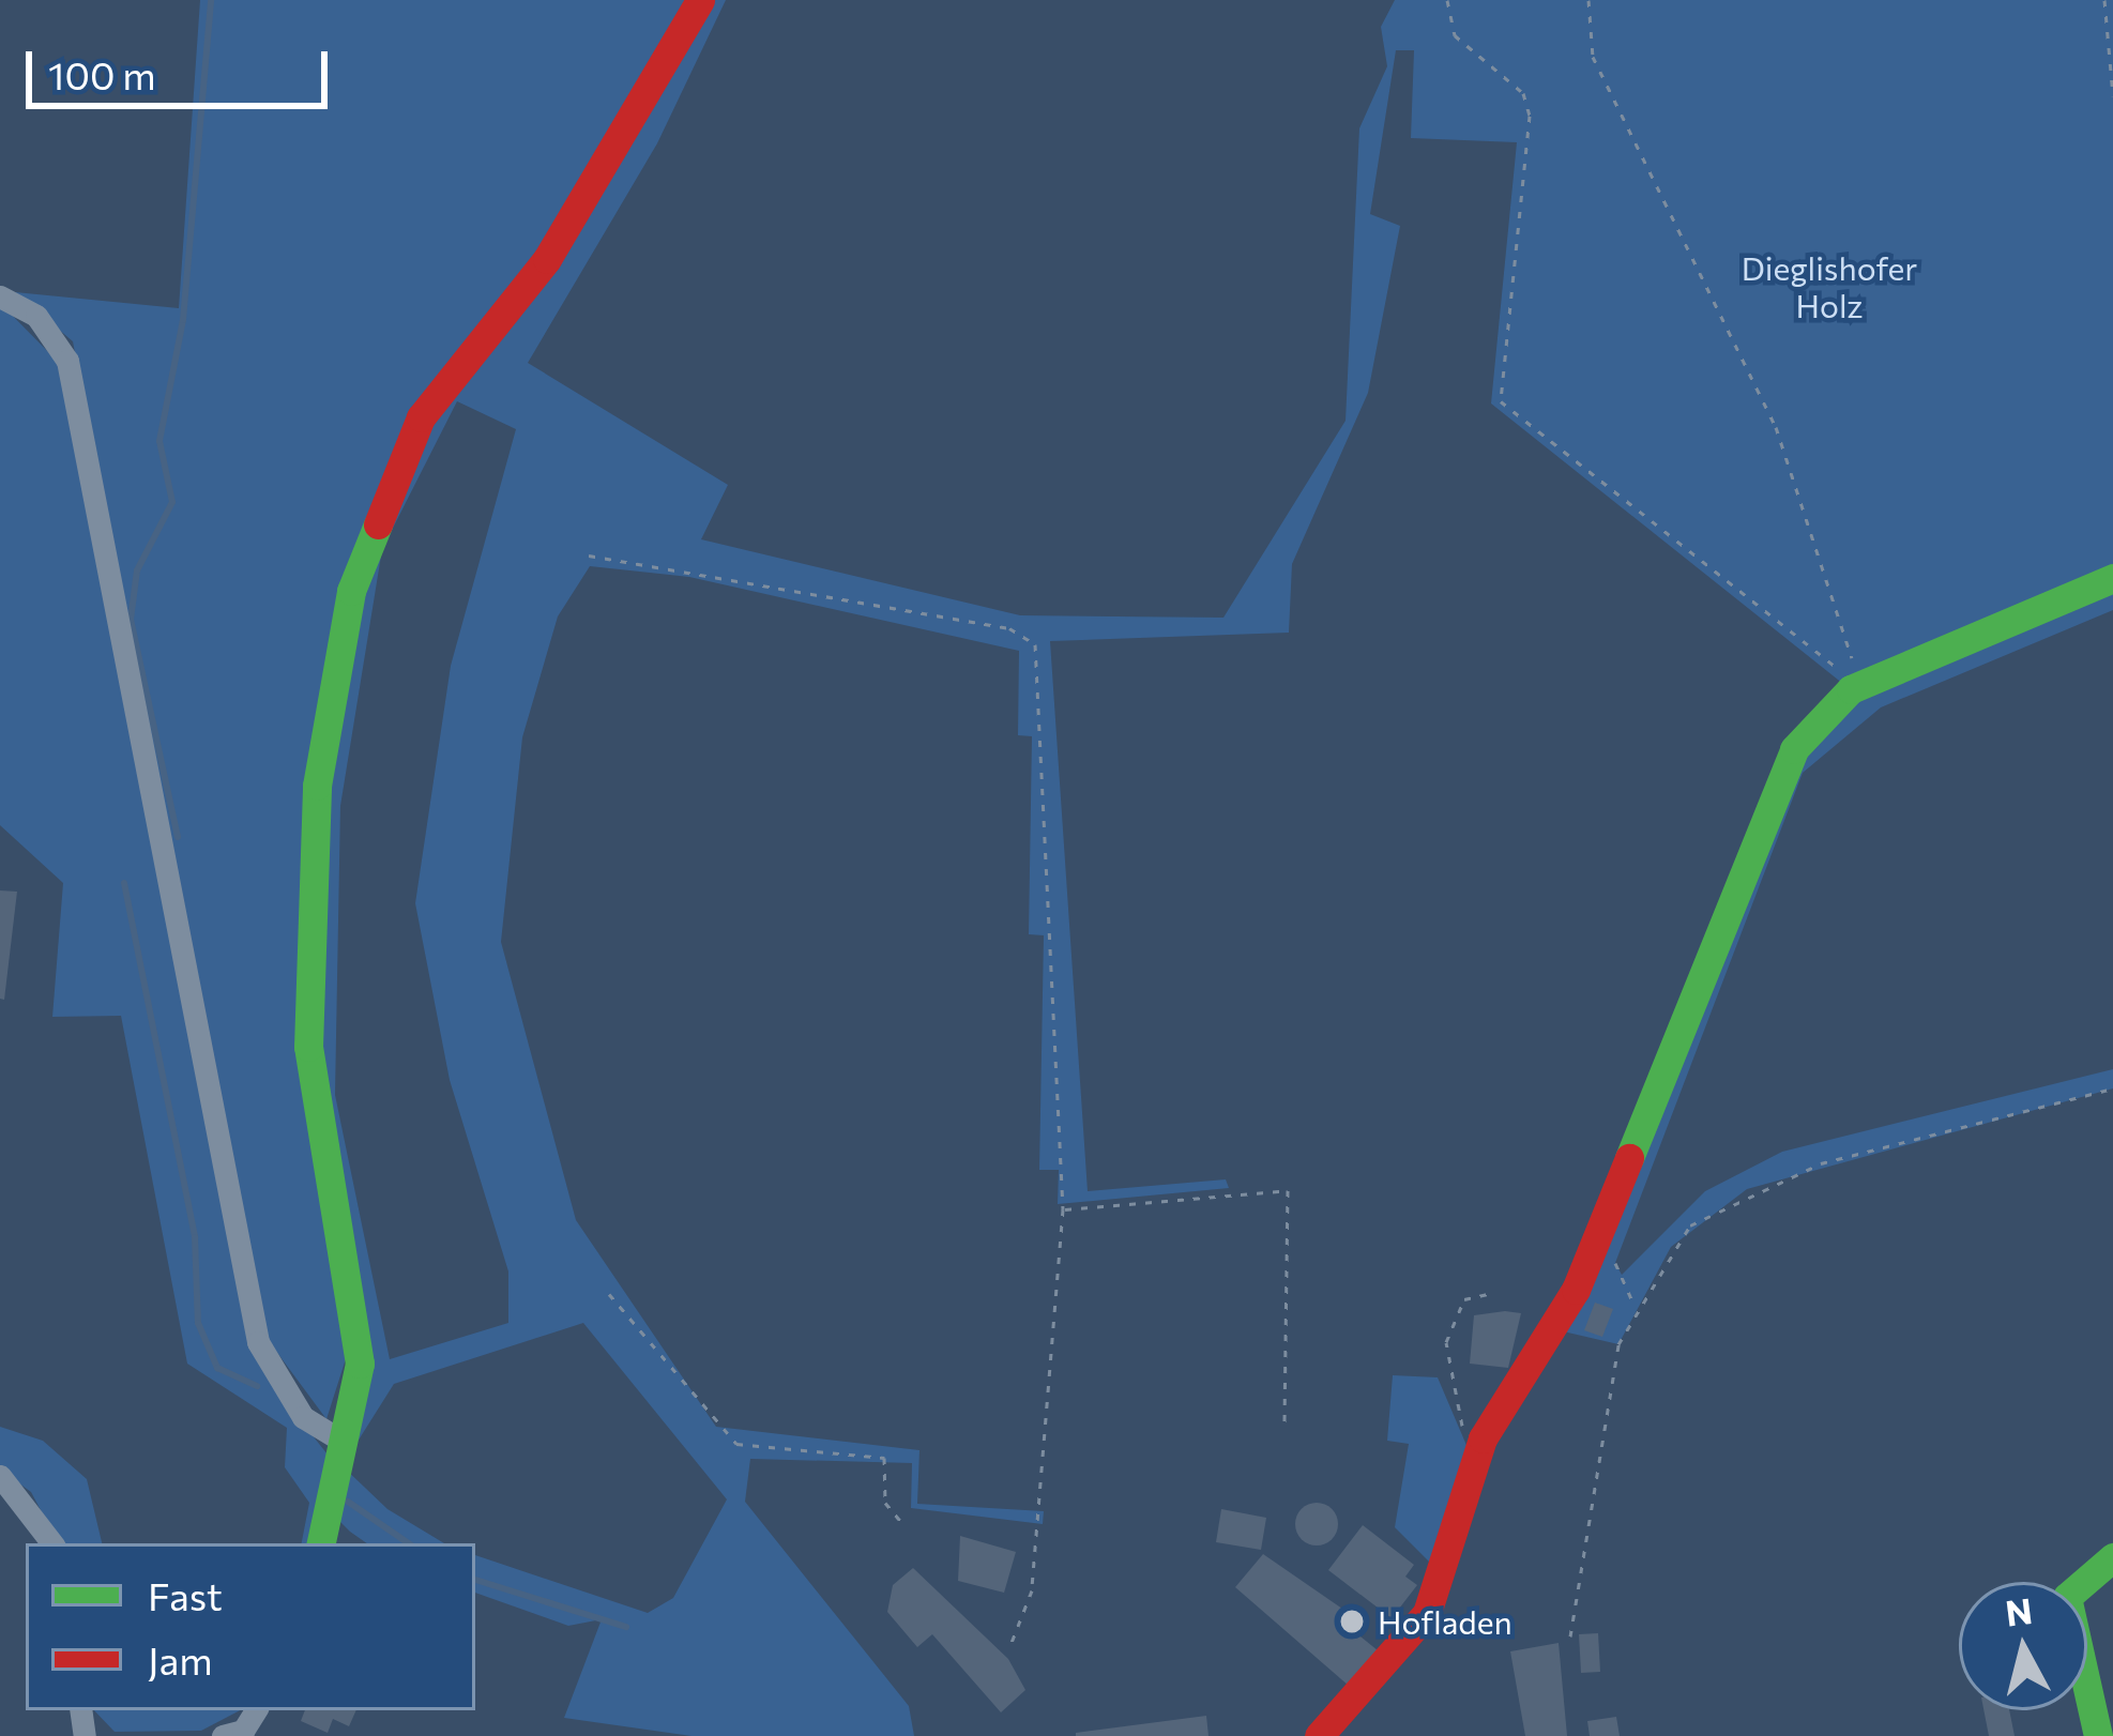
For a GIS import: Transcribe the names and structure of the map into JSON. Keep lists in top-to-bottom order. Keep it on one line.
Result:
{"parks":["Dieglishofer Holz"],"places":["Hofladen"],"legend":["Fast","Jam"],"scale_bar":"100 m","north":"top"}
